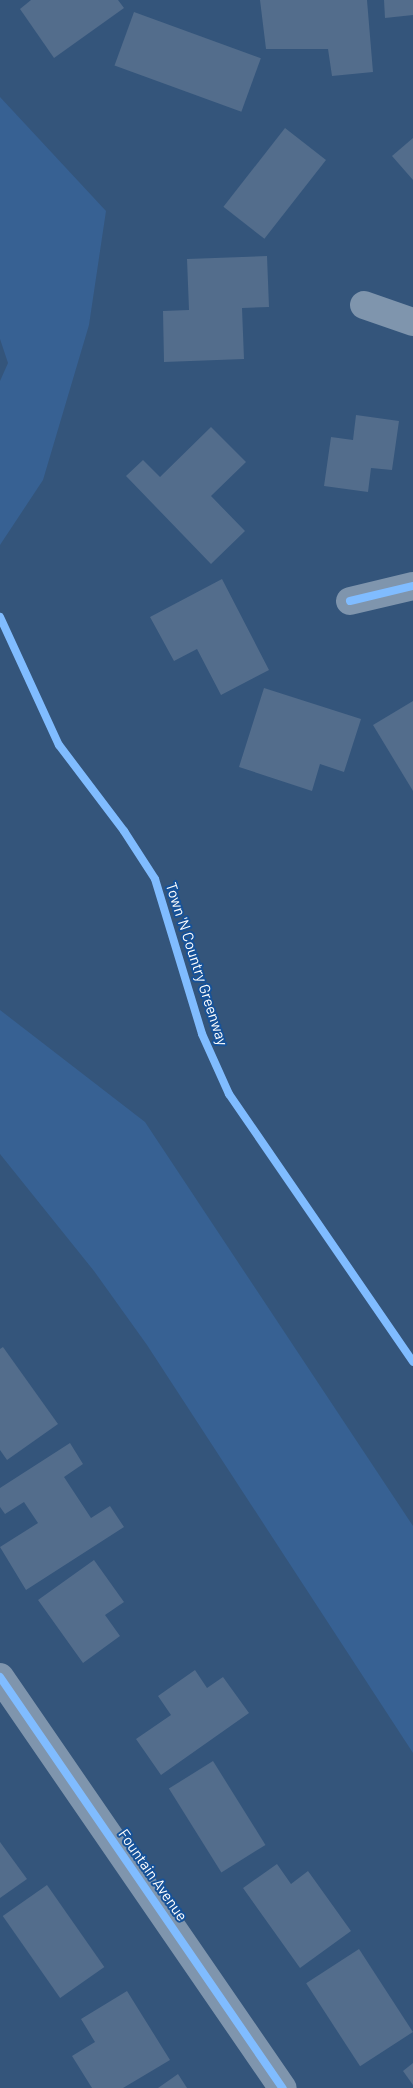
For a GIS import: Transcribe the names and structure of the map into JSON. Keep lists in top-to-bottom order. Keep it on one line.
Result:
{"streets":{"street":["Fountain Avenue"],"cycle path":["Town 'N Country Greenway"]}}
